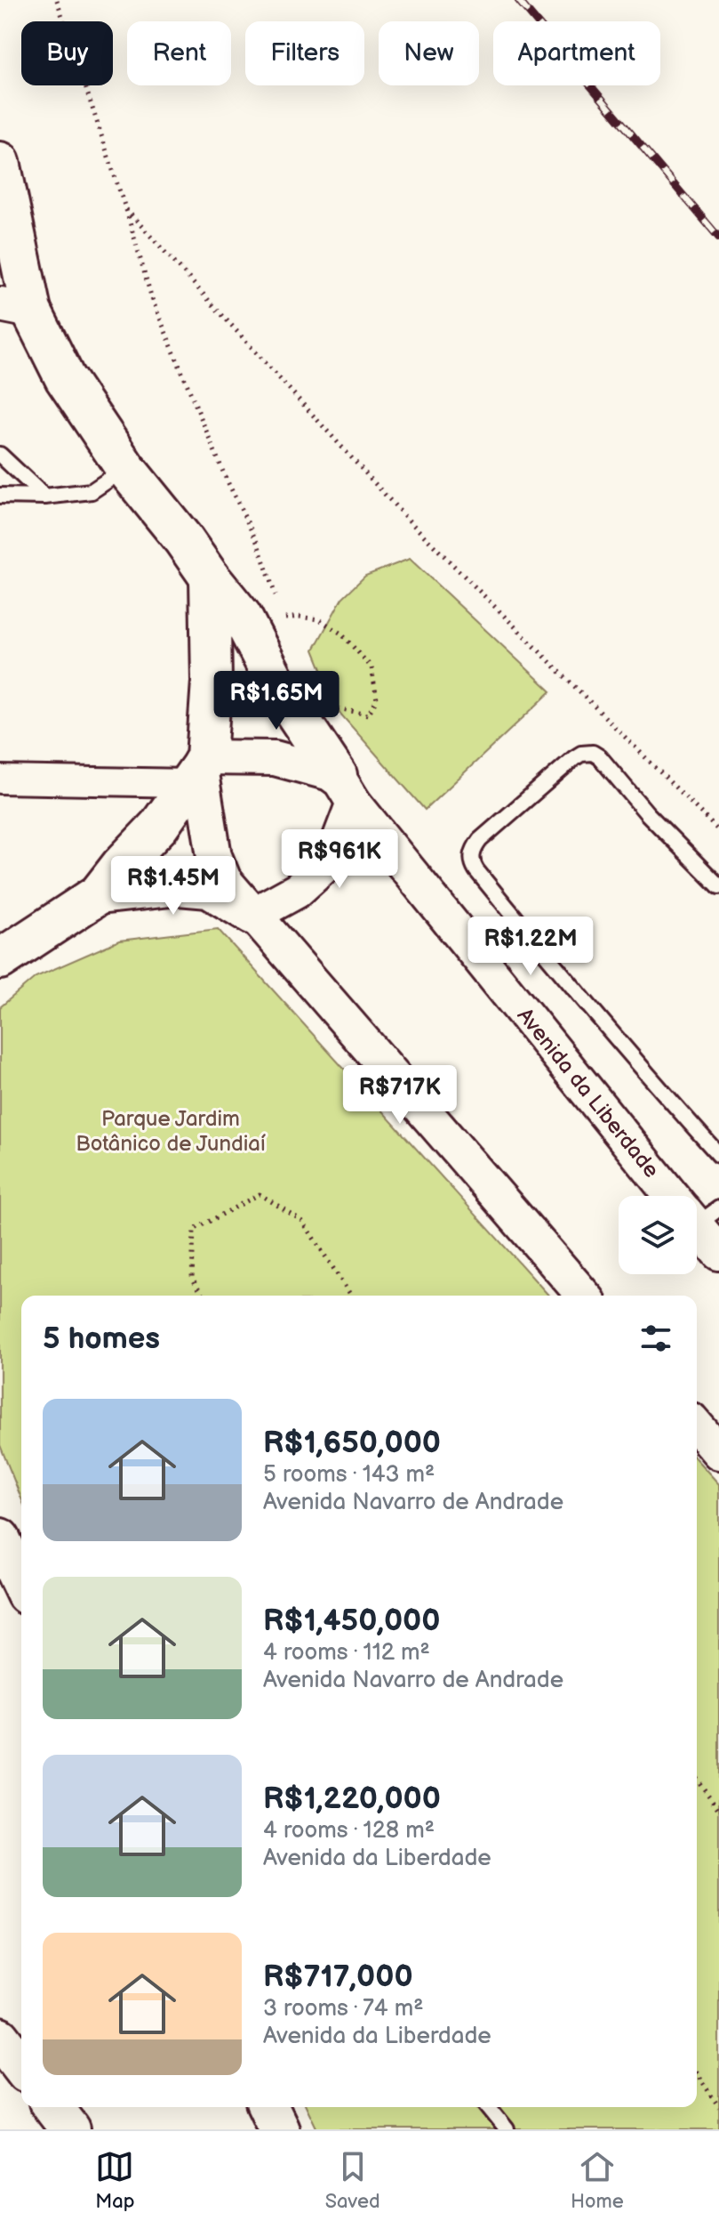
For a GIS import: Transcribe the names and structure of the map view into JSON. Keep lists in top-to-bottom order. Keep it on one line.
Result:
{"streets":{"street":["Avenida da Liberdade"]},"parks":["Parque Jardim Botânico de Jundiaí"],"page":{"chip":["Buy","Rent","Filters","New","Apartment"],"price":["R$1.65M","R$961K","R$1.45M","R$1.22M","R$717K"],"heading":"5 homes","list":[{"name":"R$1,650,000","note":"5 rooms · 143 m² · Avenida Navarro de Andrade"},{"name":"R$1,450,000","note":"4 rooms · 112 m² · Avenida Navarro de Andrade"},{"name":"R$1,220,000","note":"4 rooms · 128 m² · Avenida da Liberdade"},{"name":"R$717,000","note":"3 rooms · 74 m² · Avenida da Liberdade"}],"tabs":["Map","Saved","Home"]}}
